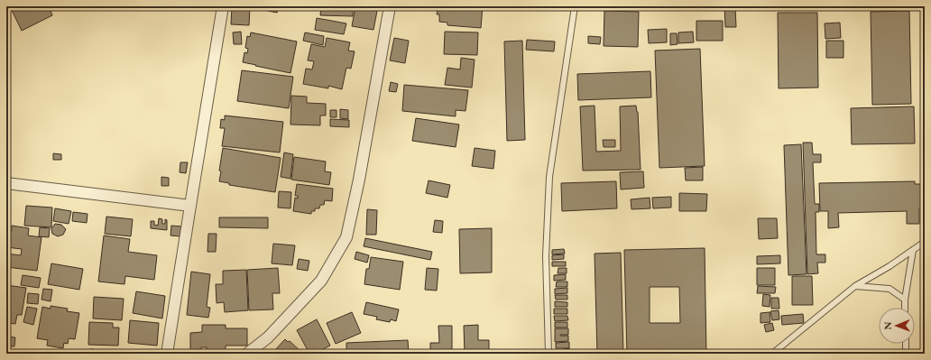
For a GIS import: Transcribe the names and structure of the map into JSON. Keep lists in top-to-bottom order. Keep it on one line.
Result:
{"north":"left"}
